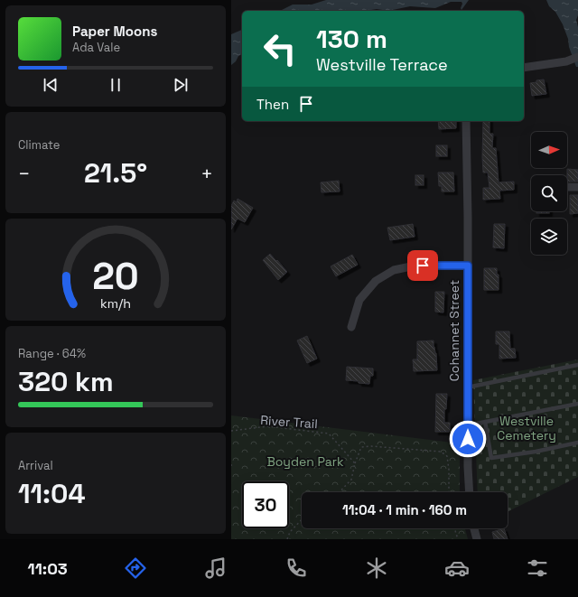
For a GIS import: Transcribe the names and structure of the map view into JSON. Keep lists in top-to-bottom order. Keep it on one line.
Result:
{"streets":{"street":["Cohannet Street"],"path":["River Trail"]},"parks":["Westville Cemetery","Boyden Park"],"north":"right","page":{"turn":["130 m","Westville Terrace"],"song":["Paper Moons","Ada Vale"],"then":"Then","tile":["Climate",["Range · 64%","320 km"],["Arrival","11:04"]],"heat":["−","21.5°","+"],"limit":"30","trip":"11:04 · 1 min · 160 m","tabs":"11:03","gauge":["20","km/h"]}}
